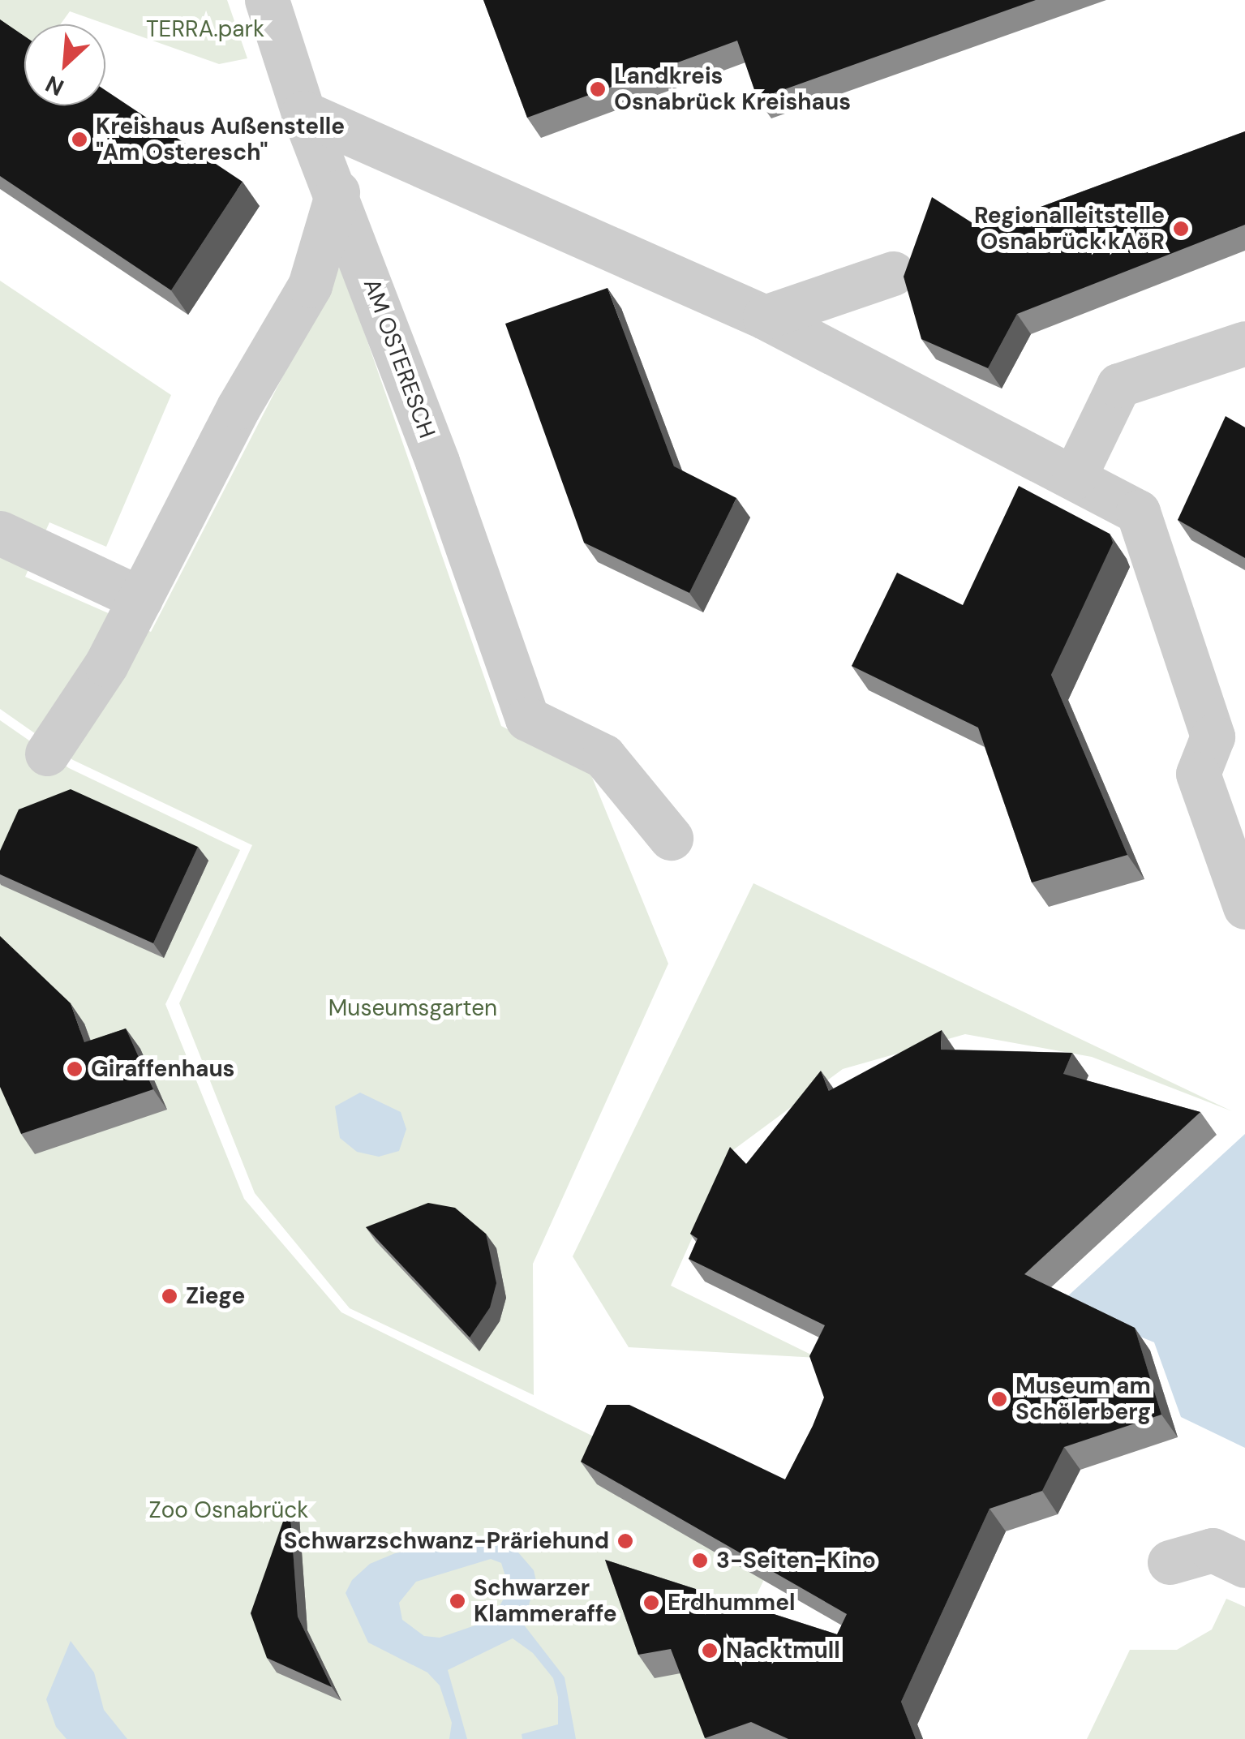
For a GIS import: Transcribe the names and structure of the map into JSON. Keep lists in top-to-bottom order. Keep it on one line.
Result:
{"streets":{"lane":["AM OSTERESCH"]},"parks":["TERRA.park","Museumsgarten","Zoo Osnabrück"],"places":["Landkreis Osnabrück Kreishaus","Kreishaus Außenstelle \"Am Osteresch\"","Regionalleitstelle Osnabrück kAöR","Giraffenhaus","Ziege","Museum am Schölerberg","Schwarzschwanz-Präriehund","3-Seiten-Kino","Schwarzer Klammeraffe","Erdhummel","Nacktmull"],"north":"bottom left"}
